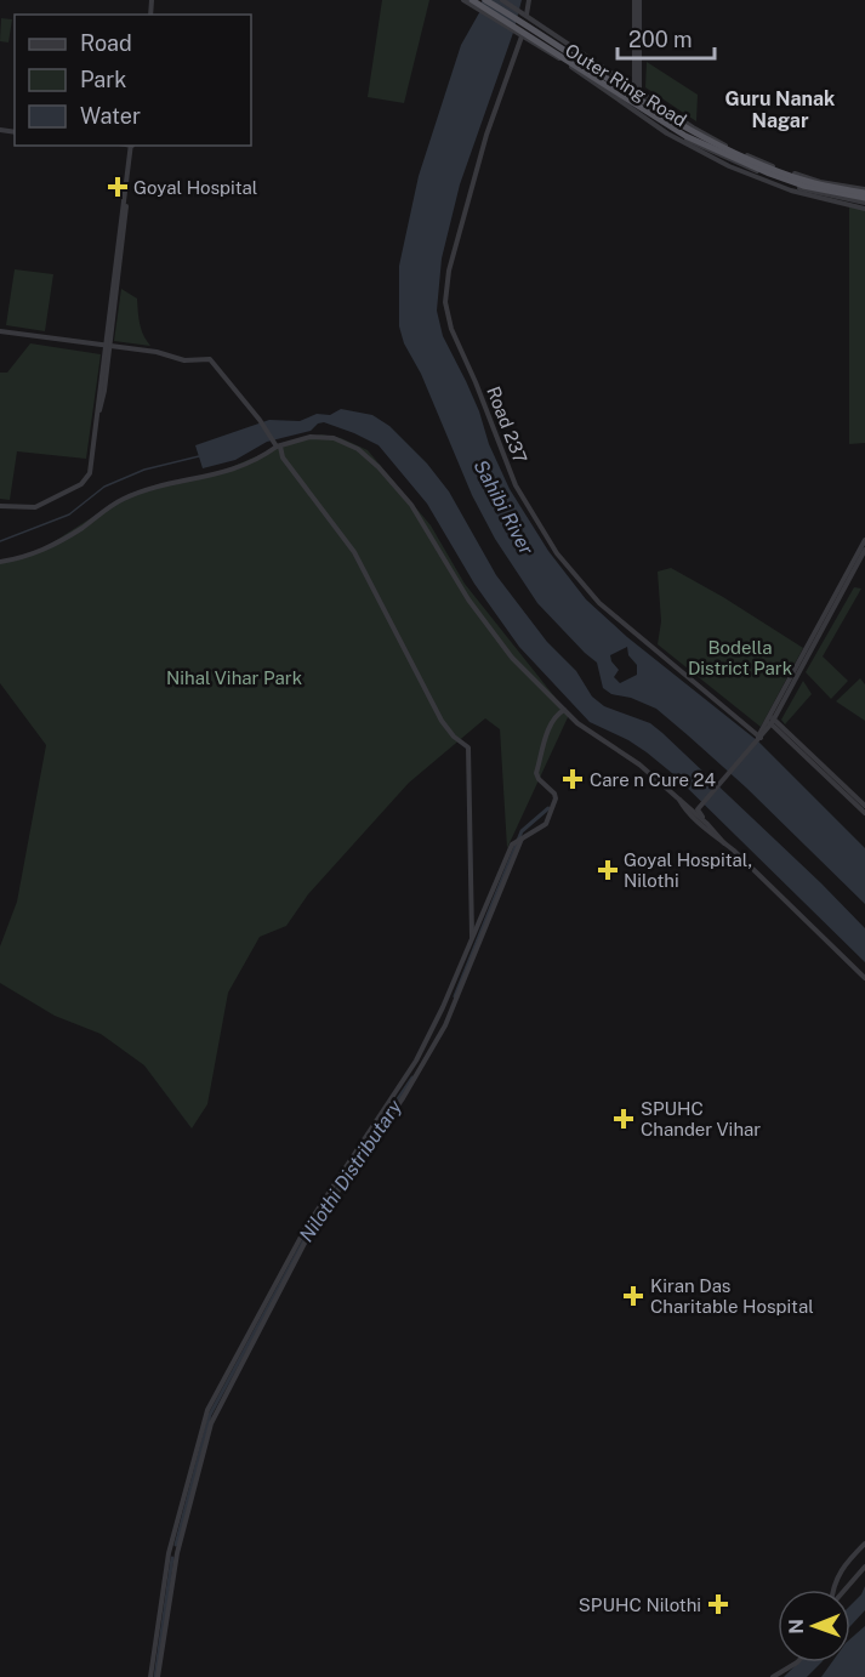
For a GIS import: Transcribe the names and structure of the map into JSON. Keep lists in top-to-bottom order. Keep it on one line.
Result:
{"streets":{"main road":["Outer Ring Road"],"street":["Road 237"]},"crossings":[["Outer Ring Road","Road 237"]],"districts":["Guru Nanak Nagar"],"water":["Sahibi River","Nilothi Distributary"],"parks":["Bodella District Park","Nihal Vihar Park"],"places":{"health":["Goyal Hospital","Care n Cure 24","Goyal Hospital, Nilothi","SPUHC Chander Vihar","Kiran Das Charitable Hospital","SPUHC Nilothi"]},"legend":["Road","Park","Water"],"scale_bar":"200 m","north":"left"}
